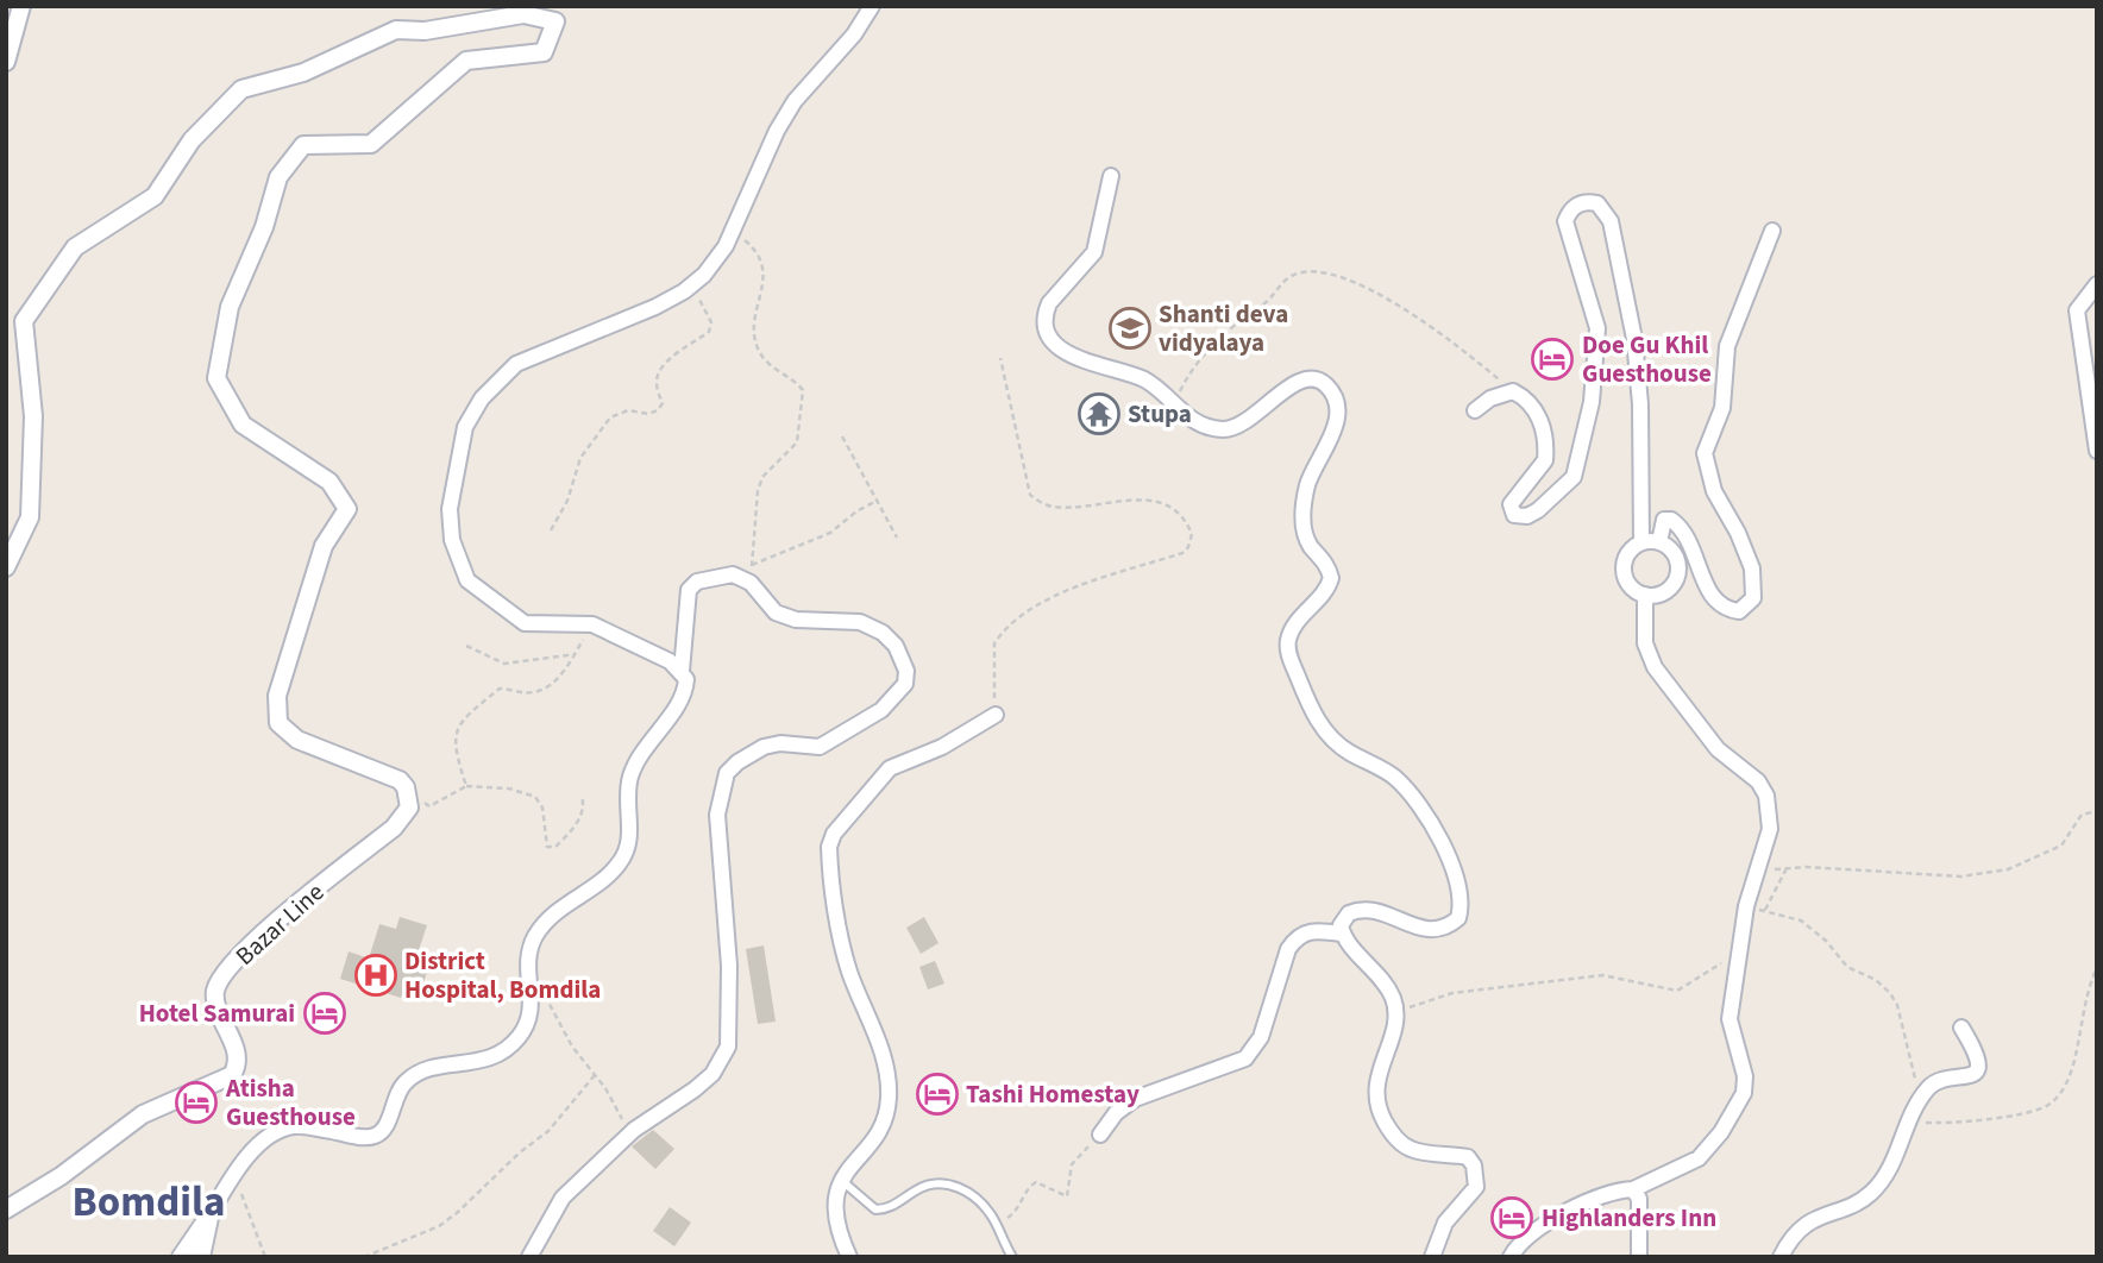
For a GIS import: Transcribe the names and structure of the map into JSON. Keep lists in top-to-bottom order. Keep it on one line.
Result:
{"streets":{"street":["Bazar Line"]},"districts":["Bomdila"],"places":{"school or university":["Shanti deva vidyalaya"],"hotel":["Doe Gu Khil Guesthouse","Hotel Samurai","Tashi Homestay","Atisha Guesthouse","Highlanders Inn"],"temple":["Stupa"],"hospital":["District Hospital, Bomdila"]}}
